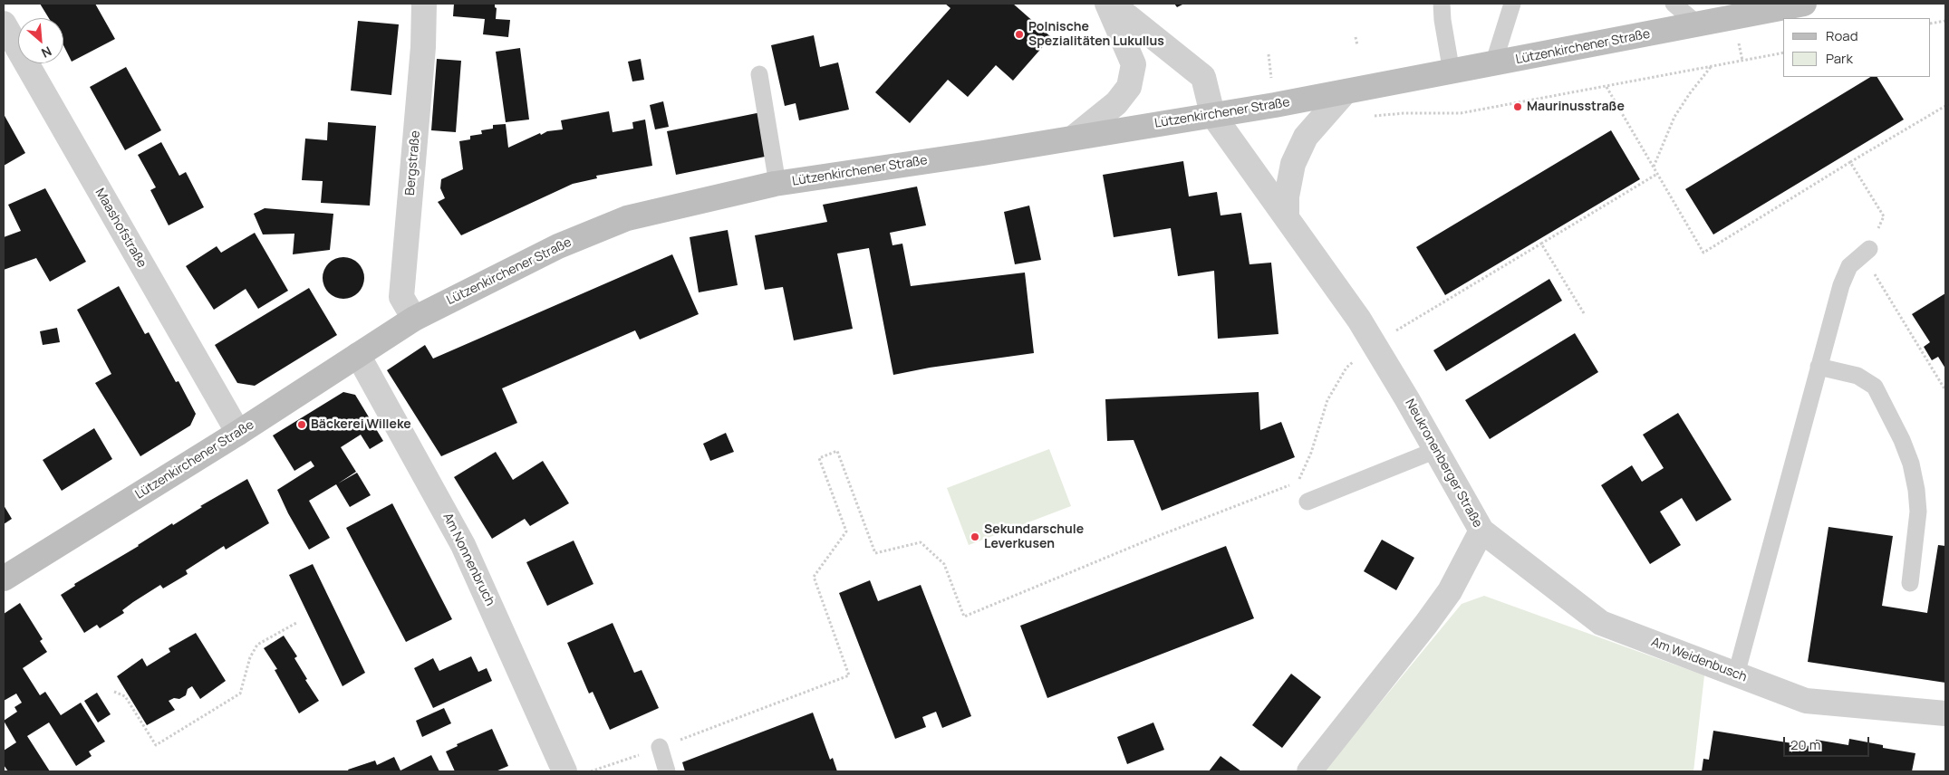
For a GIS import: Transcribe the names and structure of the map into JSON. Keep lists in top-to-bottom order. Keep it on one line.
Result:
{"streets":{"main road":["Lützenkirchener Straße"],"street":["Bergstraße","Maashofstraße","Neukronenberger Straße","Am Nonnenbruch","Am Weidenbusch"]},"crossings":[["Lützenkirchener Straße","Bergstraße"],["Lützenkirchener Straße","Maashofstraße"],["Lützenkirchener Straße","Neukronenberger Straße"],["Lützenkirchener Straße","Am Nonnenbruch"],["Neukronenberger Straße","Am Weidenbusch"]],"places":["Polnische Spezialitäten Lukullus","Maurinusstraße","Bäckerei Willeke","Sekundarschule Leverkusen"],"legend":["Road","Park"],"scale_bar":"20 m","north":"bottom right"}
